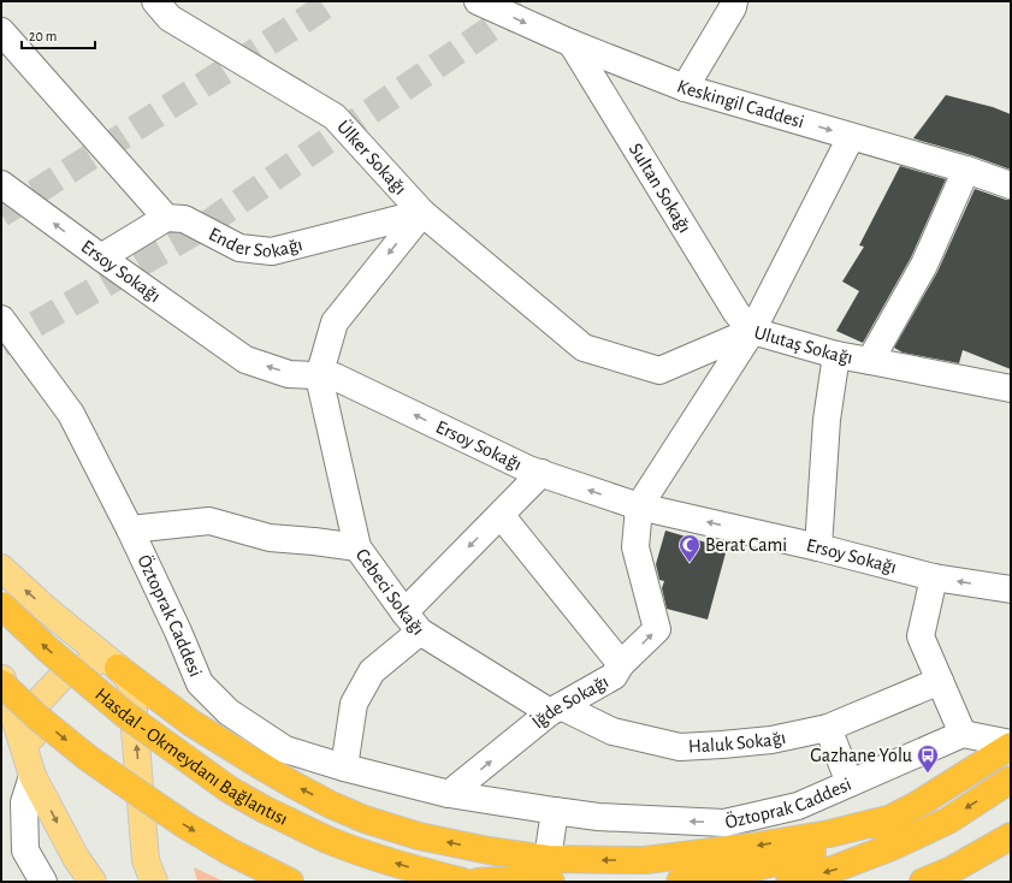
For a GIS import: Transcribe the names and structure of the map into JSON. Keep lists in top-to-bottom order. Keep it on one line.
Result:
{"streets":{"highway":["Hasdal - Okmeydanı Bağlantısı"],"street":["Keskingil Caddesi","Ülker Sokağı","Sultan Sokağı","Ender Sokağı","Ersoy Sokağı","Ulutaş Sokağı","Cebeci Sokağı","Öztoprak Caddesi","İğde Sokağı","Haluk Sokağı"]},"crossings":[["Keskingil Caddesi","Sultan Sokağı"],["Ülker Sokağı","Ender Sokağı"],["Ülker Sokağı","Ersoy Sokağı"],["Ülker Sokağı","Ulutaş Sokağı"],["Ülker Sokağı","Cebeci Sokağı"],["Sultan Sokağı","Ulutaş Sokağı"],["Ender Sokağı","Ulutaş Sokağı"],["Ersoy Sokağı","Cebeci Sokağı"],["Ersoy Sokağı","İğde Sokağı"],["Cebeci Sokağı","İğde Sokağı"],["Cebeci Sokağı","Haluk Sokağı"],["Öztoprak Caddesi","İğde Sokağı"],["İğde Sokağı","Haluk Sokağı"]],"one_way":["Keskingil Caddesi","Ülker Sokağı"],"places":{"mosque":["Berat Cami"],"bus stop":["Gazhane Yolu"]},"scale_bar":"20 m"}
